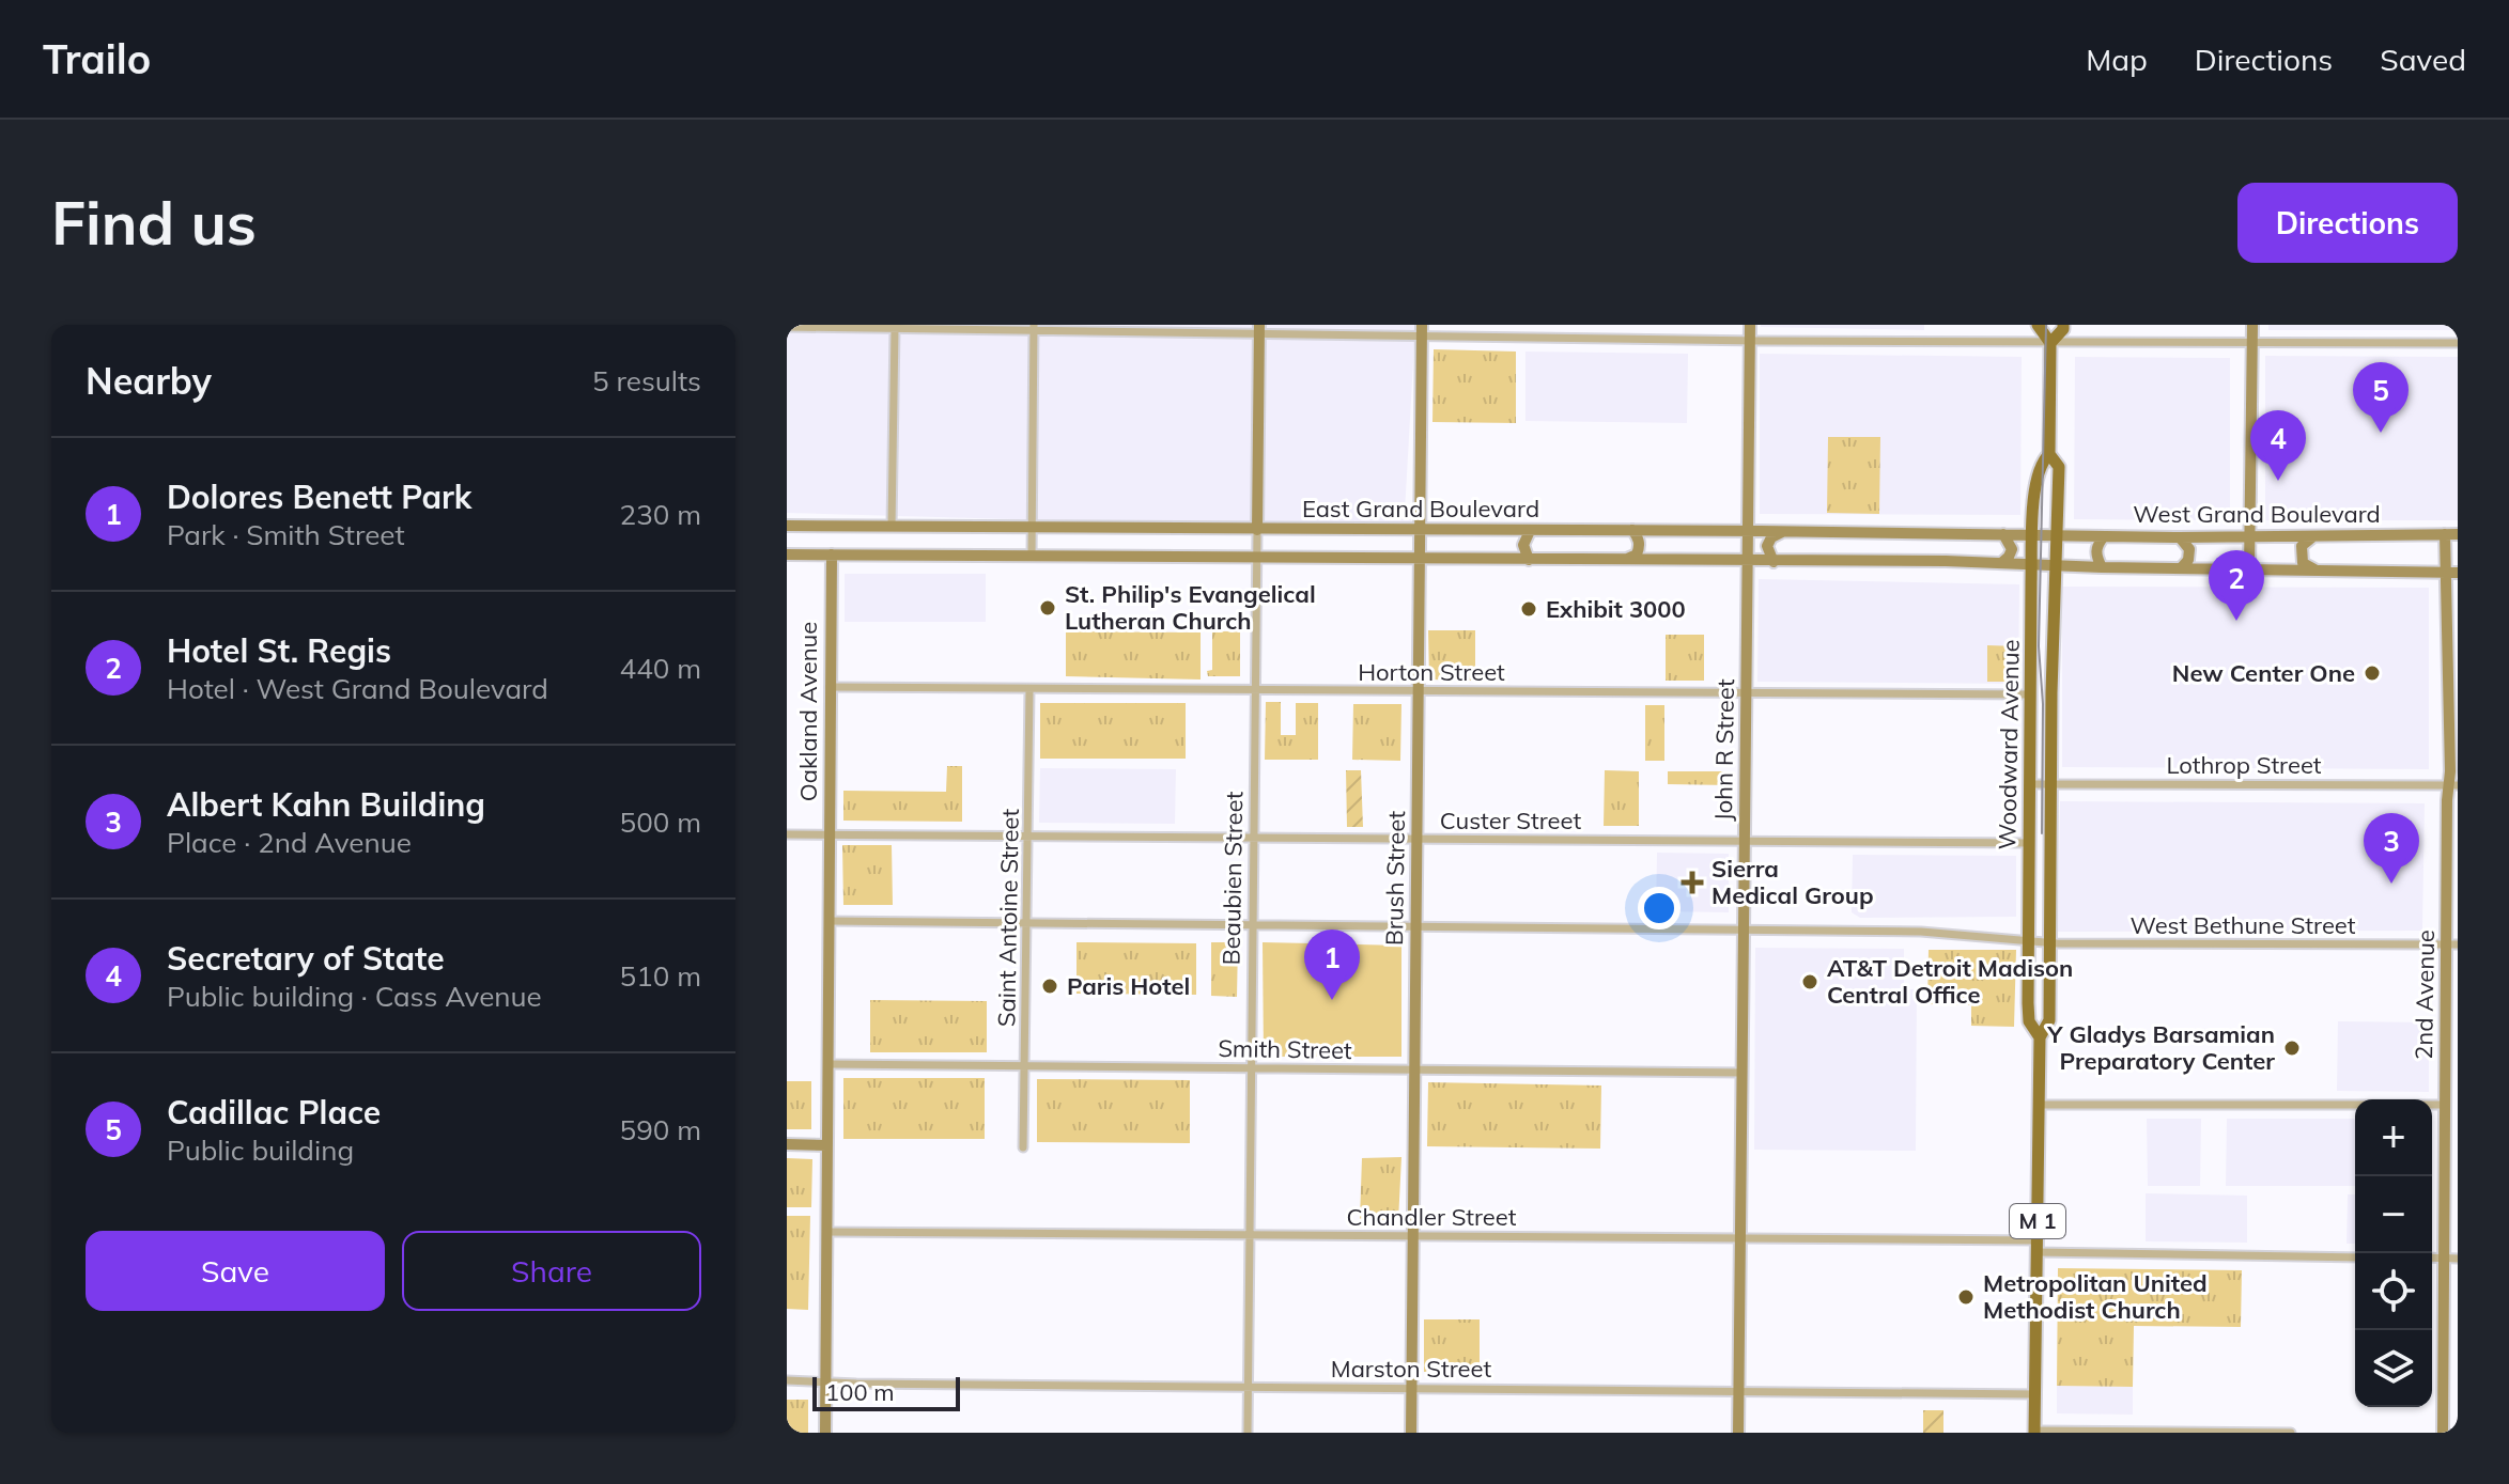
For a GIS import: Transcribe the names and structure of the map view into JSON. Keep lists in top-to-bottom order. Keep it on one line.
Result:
{"streets":{"main road":["Woodward Avenue","M 1"],"street":["East Grand Boulevard","West Grand Boulevard","Horton Street","Oakland Avenue","John R Street","Lothrop Street","Custer Street","Beaubien Street","Brush Street","Saint Antoine Street","West Bethune Street","2nd Avenue","Smith Street","Chandler Street","Marston Street"]},"crossings":[["East Grand Boulevard","West Grand Boulevard"],["East Grand Boulevard","Woodward Avenue"],["East Grand Boulevard","John R Street"],["East Grand Boulevard","Beaubien Street"],["East Grand Boulevard","Brush Street"],["West Grand Boulevard","Woodward Avenue"],["West Grand Boulevard","2nd Avenue"],["Horton Street","Oakland Avenue"],["Horton Street","Woodward Avenue"],["Horton Street","John R Street"],["Horton Street","Beaubien Street"],["Horton Street","Brush Street"],["Horton Street","Saint Antoine Street"],["Oakland Avenue","Custer Street"],["Oakland Avenue","West Bethune Street"],["Oakland Avenue","Smith Street"],["Oakland Avenue","Chandler Street"],["Oakland Avenue","Marston Street"],["Woodward Avenue","Lothrop Street"],["Woodward Avenue","Custer Street"],["Woodward Avenue","West Bethune Street"],["Woodward Avenue","Chandler Street"],["Woodward Avenue","Marston Street"],["John R Street","Custer Street"],["John R Street","West Bethune Street"],["John R Street","Smith Street"],["John R Street","Chandler Street"],["John R Street","Marston Street"],["Lothrop Street","2nd Avenue"],["Custer Street","Beaubien Street"],["Custer Street","Brush Street"],["Custer Street","Saint Antoine Street"],["Beaubien Street","West Bethune Street"],["Beaubien Street","Smith Street"],["Beaubien Street","Chandler Street"],["Beaubien Street","Marston Street"],["Brush Street","West Bethune Street"],["Brush Street","Smith Street"],["Brush Street","Chandler Street"],["Brush Street","Marston Street"],["Saint Antoine Street","West Bethune Street"],["Saint Antoine Street","Smith Street"],["West Bethune Street","2nd Avenue"]],"places":{"other":["St. Philip's Evangelical Lutheran Church","Exhibit 3000","New Center One","AT&T Detroit Madison Central Office","Paris Hotel","Y Gladys Barsamian Preparatory Center","Metropolitan United Methodist Church"],"health":["Sierra Medical Group"]},"scale_bar":"100 m","page":{"header":"Trailo","nav":["Map","Directions","Saved"],"buttons":["Directions",["Save","Share"]],"title":"Find us","heading":["Nearby","5 results"],"pins":["5","4","2","3","1"],"list":[{"mark":"1","name":"Dolores Benett Park","note":"Park · Smith Street","value":"230 m"},{"mark":"2","name":"Hotel St. Regis","note":"Hotel · West Grand Boulevard","value":"440 m"},{"mark":"3","name":"Albert Kahn Building","note":"Place · 2nd Avenue","value":"500 m"},{"mark":"4","name":"Secretary of State","note":"Public building · Cass Avenue","value":"510 m"},{"mark":"5","name":"Cadillac Place","note":"Public building","value":"590 m"}],"map_buttons":["+","−"],"scale":"100 m"}}
